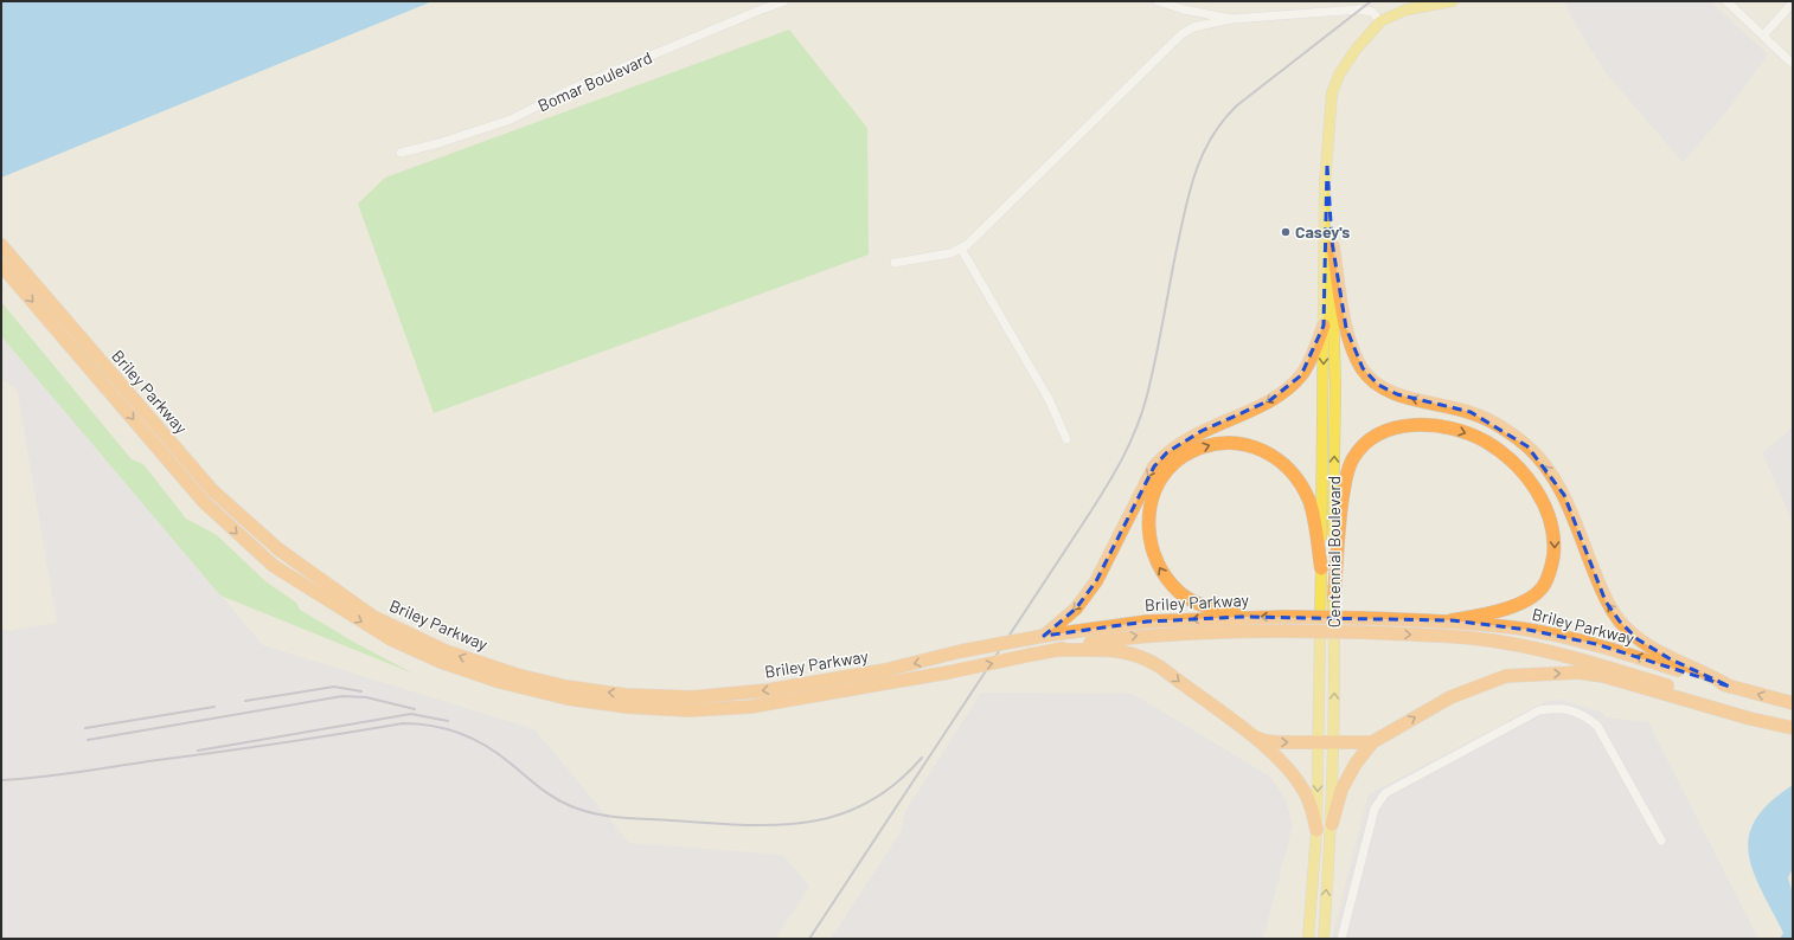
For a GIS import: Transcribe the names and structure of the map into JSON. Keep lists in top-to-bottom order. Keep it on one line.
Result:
{"streets":{"highway":["Briley Parkway"],"main road":["Centennial Boulevard"],"street":["Bomar Boulevard"]},"places":["Casey's"]}
